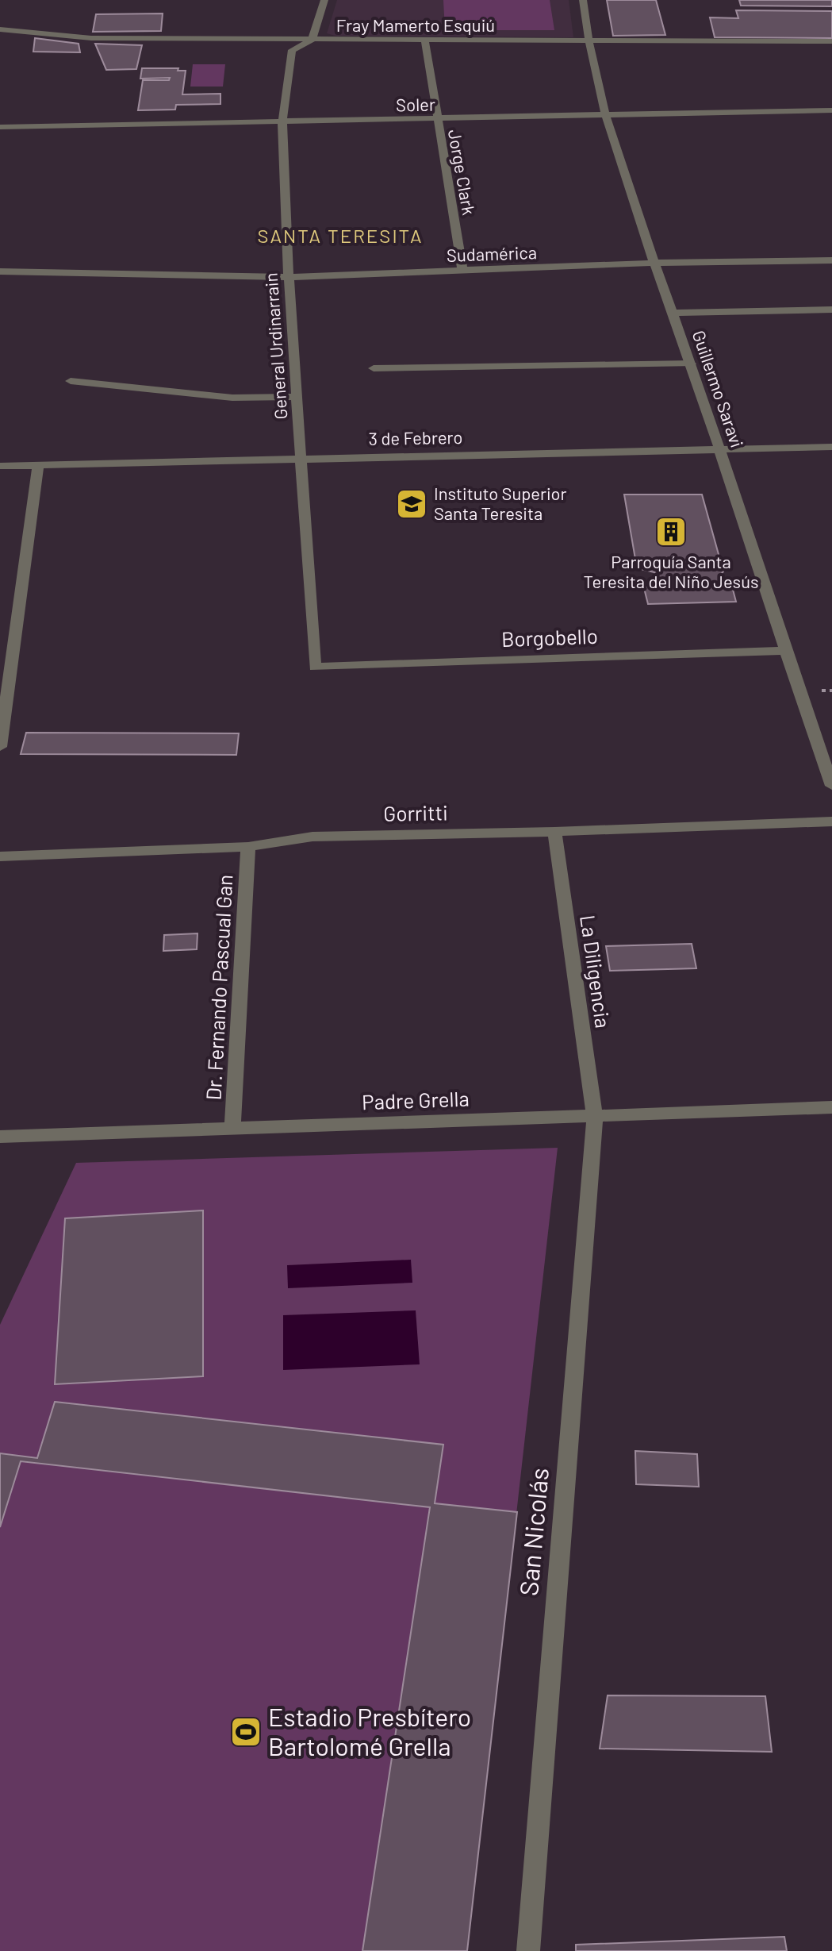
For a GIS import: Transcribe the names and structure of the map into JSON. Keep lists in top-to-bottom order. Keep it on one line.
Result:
{"streets":{"street":["Fray Mamerto Esquiú","Soler","Jorge Clark","Sudamérica","General Urdinarrain","Guillermo Saravi","3 de Febrero","Borgobello","Gorritti","La Diligencia","Dr. Fernando Pascual Gan","Padre Grella","San Nicolás"]},"crossings":[["Fray Mamerto Esquiú","Jorge Clark"],["Fray Mamerto Esquiú","General Urdinarrain"],["Fray Mamerto Esquiú","Guillermo Saravi"],["Soler","Jorge Clark"],["Soler","General Urdinarrain"],["Soler","Guillermo Saravi"],["Jorge Clark","Sudamérica"],["Sudamérica","General Urdinarrain"],["Sudamérica","Guillermo Saravi"],["General Urdinarrain","3 de Febrero"],["General Urdinarrain","Borgobello"],["Guillermo Saravi","3 de Febrero"],["Guillermo Saravi","Borgobello"],["Gorritti","La Diligencia"],["Gorritti","Dr. Fernando Pascual Gan"],["La Diligencia","Padre Grella"],["La Diligencia","San Nicolás"],["Dr. Fernando Pascual Gan","Padre Grella"],["Padre Grella","San Nicolás"]],"districts":["SANTA TERESITA"],"places":{"school or university":["Instituto Superior Santa Teresita"],"building":["Parroquía Santa Teresita del Niño Jesús"],"sports":["Estadio Presbítero Bartolomé Grella"]}}
